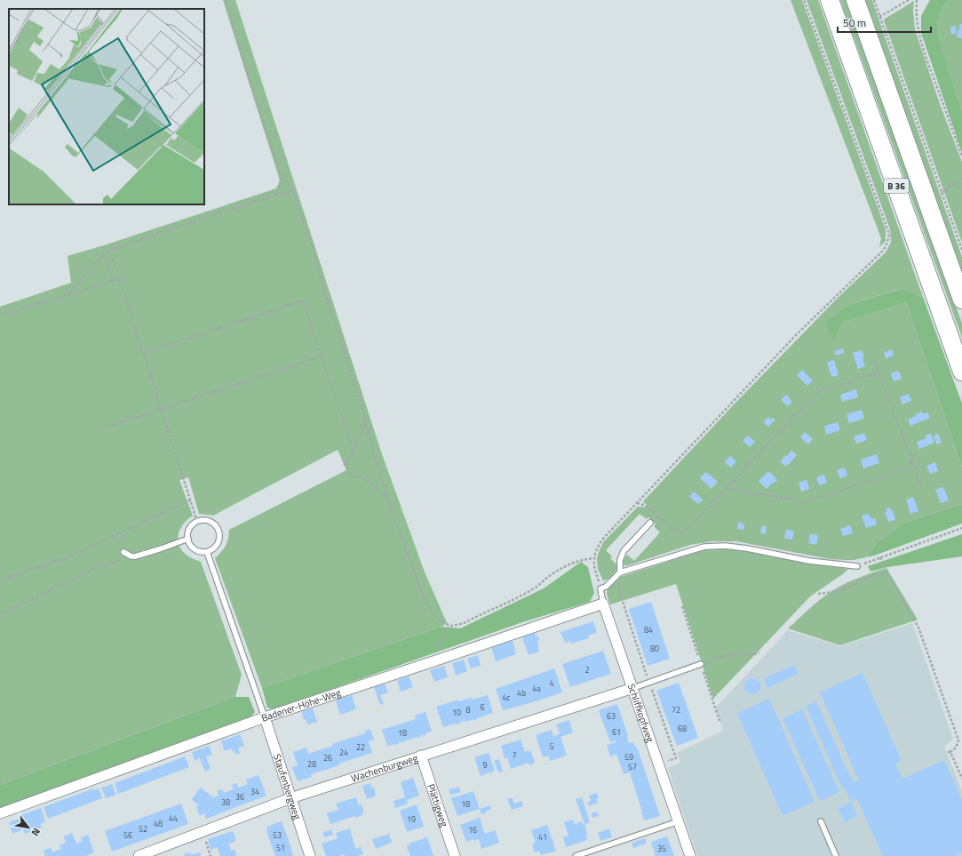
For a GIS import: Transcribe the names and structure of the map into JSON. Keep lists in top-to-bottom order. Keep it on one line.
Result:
{"streets":{"highway":["B 36"],"street":["Badener-Höhe-Weg","Schliffkopfweg","Wachenburgweg","Staufenbergweg","Plättigweg"]},"crossings":[["Badener-Höhe-Weg","Schliffkopfweg"],["Badener-Höhe-Weg","Staufenbergweg"],["Schliffkopfweg","Wachenburgweg"],["Wachenburgweg","Staufenbergweg"],["Wachenburgweg","Plättigweg"]],"house_numbers":["84","80","2","4","4a","4b","4c","6","8","72","10","63","68","61","18","5","22","24","7","59","26","28","9","57","34","36","38","18","44","19","48","52","16","56","53","41","51","35"],"scale_bar":"50 m","north":"bottom right"}
